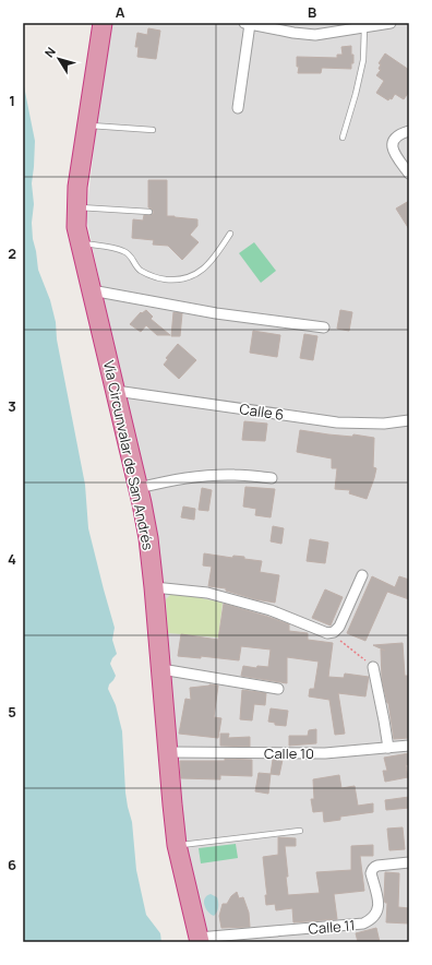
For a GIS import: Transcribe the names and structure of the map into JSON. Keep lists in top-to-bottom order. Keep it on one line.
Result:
{"streets":{"highway":["Vía Circunvalar de San Andrés"],"street":["Calle 6","Calle 10","Calle 11"]},"crossings":[["Calle 6","Vía Circunvalar de San Andrés"],["Vía Circunvalar de San Andrés","Calle 10"],["Vía Circunvalar de San Andrés","Calle 11"]],"north":"top left","grid":{"columns":["A","B"],"rows":["1","2","3","4","5","6"]}}
